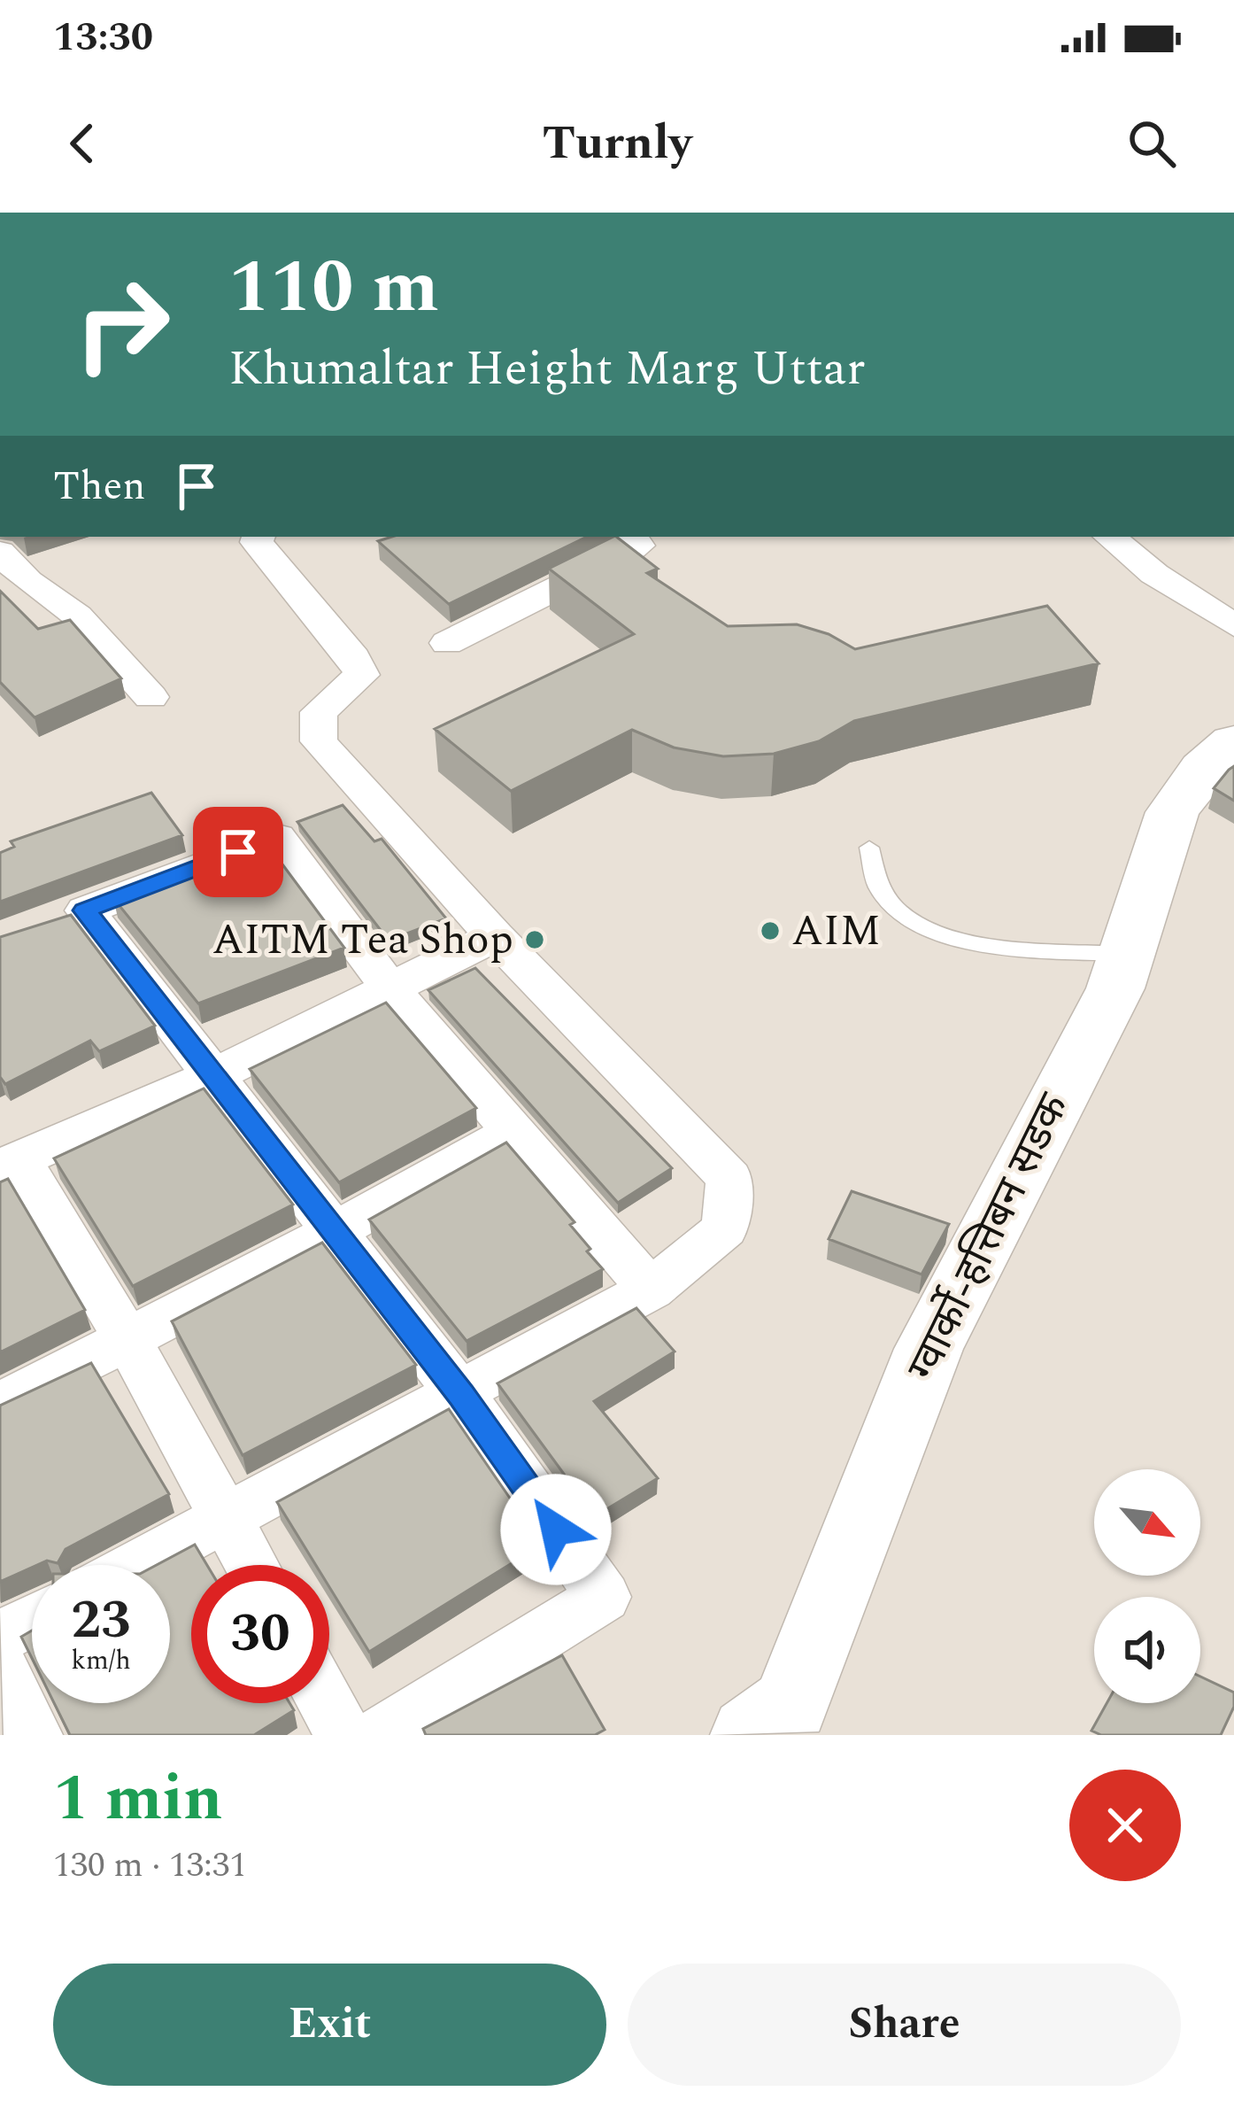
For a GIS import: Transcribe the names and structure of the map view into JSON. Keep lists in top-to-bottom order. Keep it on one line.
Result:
{"streets":{"main road":["ग्वार्को-हत्तिबन सडक"]},"places":["AIM","AITM Tea Shop"],"north":"bottom right","page":{"status":"13:30","header":"Turnly","turn":["110 m","Khumaltar Height Marg Uttar"],"then":"Then","speed":"23 km/h","limit":"30","heading":["1 min","130 m · 13:31"],"buttons":["Exit","Share"]}}
